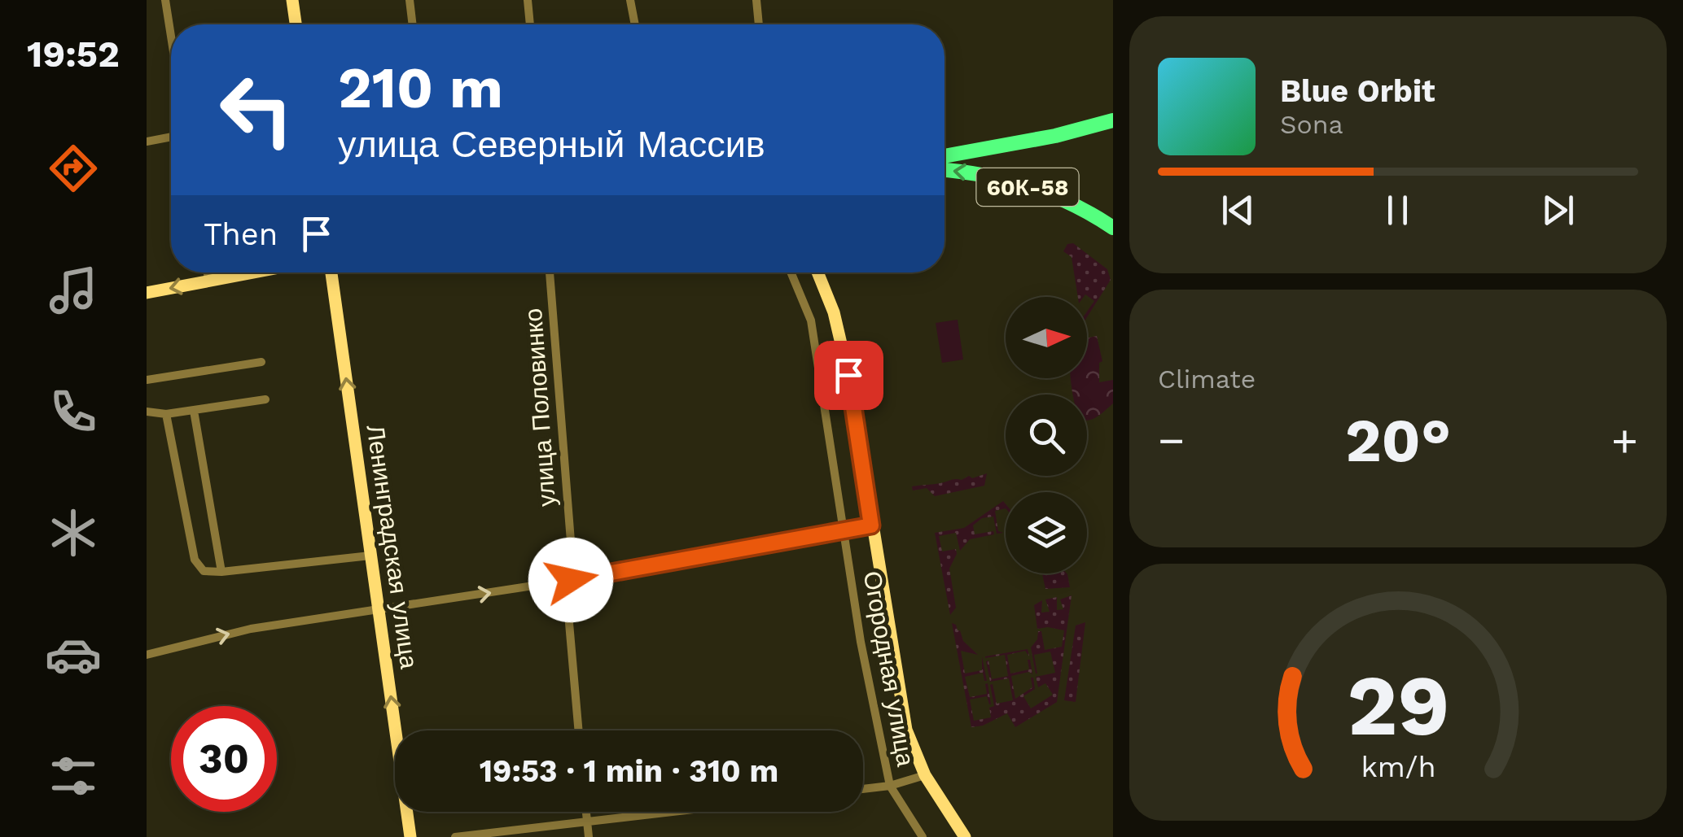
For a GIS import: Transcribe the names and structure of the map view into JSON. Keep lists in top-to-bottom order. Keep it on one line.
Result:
{"streets":{"highway":["60К-58"],"street":["улица Половинко","Ленинградская улица","Огородная улица"]},"one_way":["Ленинградская улица"],"north":"right","page":{"tabs":"19:52","turn":["210 m","улица Северный Массив"],"song":["Blue Orbit","Sona"],"then":"Then","tile":"Climate","heat":["−","20°","+"],"limit":"30","trip":"19:53 · 1 min · 310 m","gauge":["29","km/h"]}}
